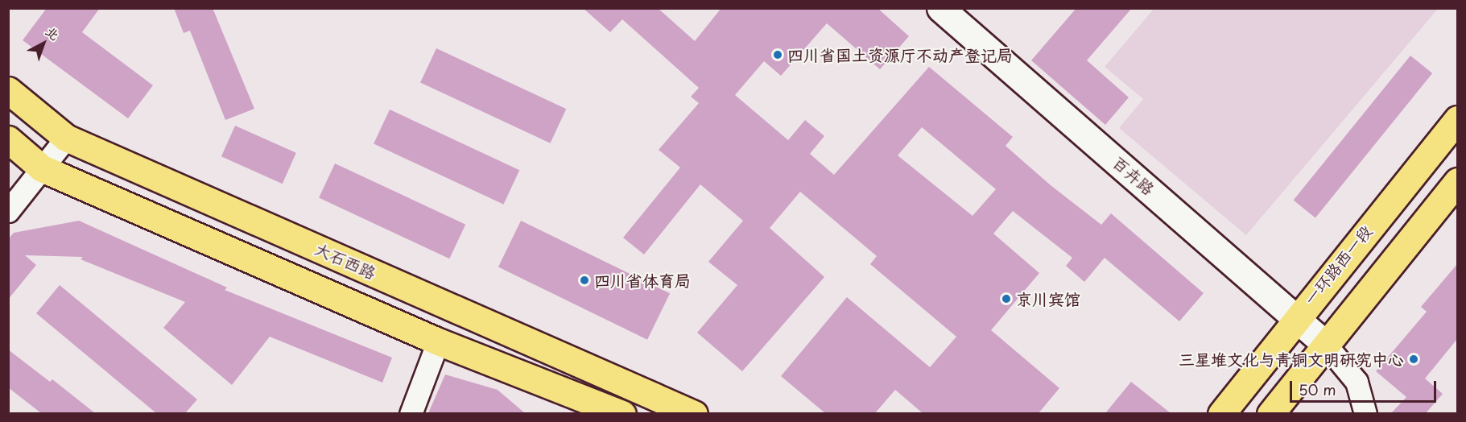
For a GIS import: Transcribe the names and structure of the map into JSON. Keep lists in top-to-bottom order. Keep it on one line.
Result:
{"streets":{"main road":["大石西路","一环路西一段"],"street":["百卉路"]},"crossings":[["百卉路","一环路西一段"]],"places":["四川省国土资源厅不动产登记局","四川省体育局","京川宾馆","三星堆文化与青铜文明研究中心"],"scale_bar":"50 m","north":"top right"}
